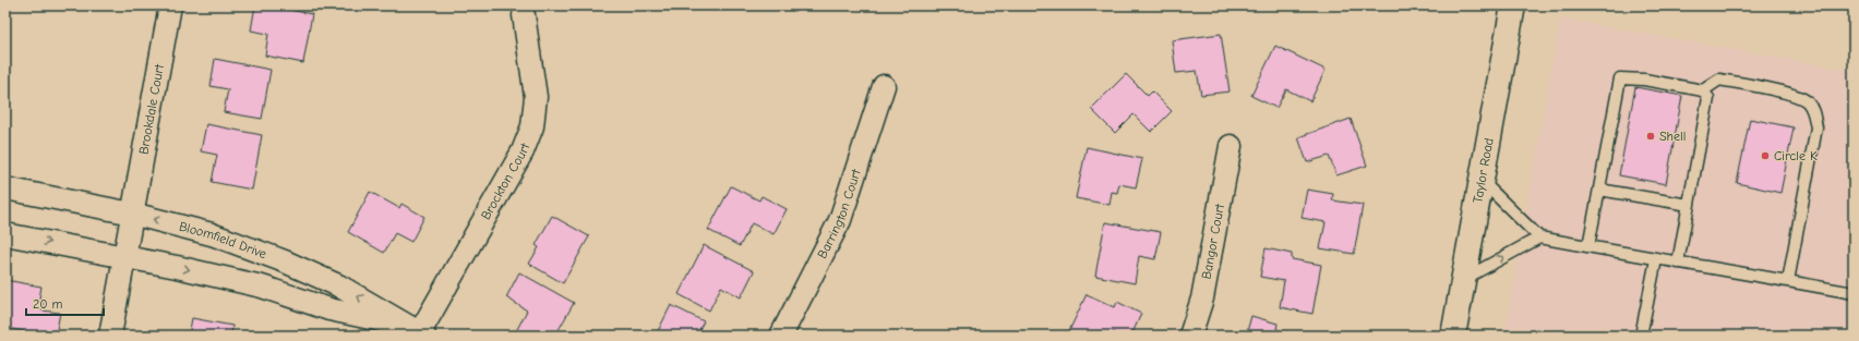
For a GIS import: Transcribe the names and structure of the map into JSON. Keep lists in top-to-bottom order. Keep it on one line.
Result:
{"streets":{"street":["Brookdale Court","Taylor Road","Brockton Court","Barrington Court","Bloomfield Drive","Bangor Court"]},"crossings":[["Brookdale Court","Bloomfield Drive"],["Brockton Court","Bloomfield Drive"]],"places":["Shell","Circle K"],"scale_bar":"20 m"}
